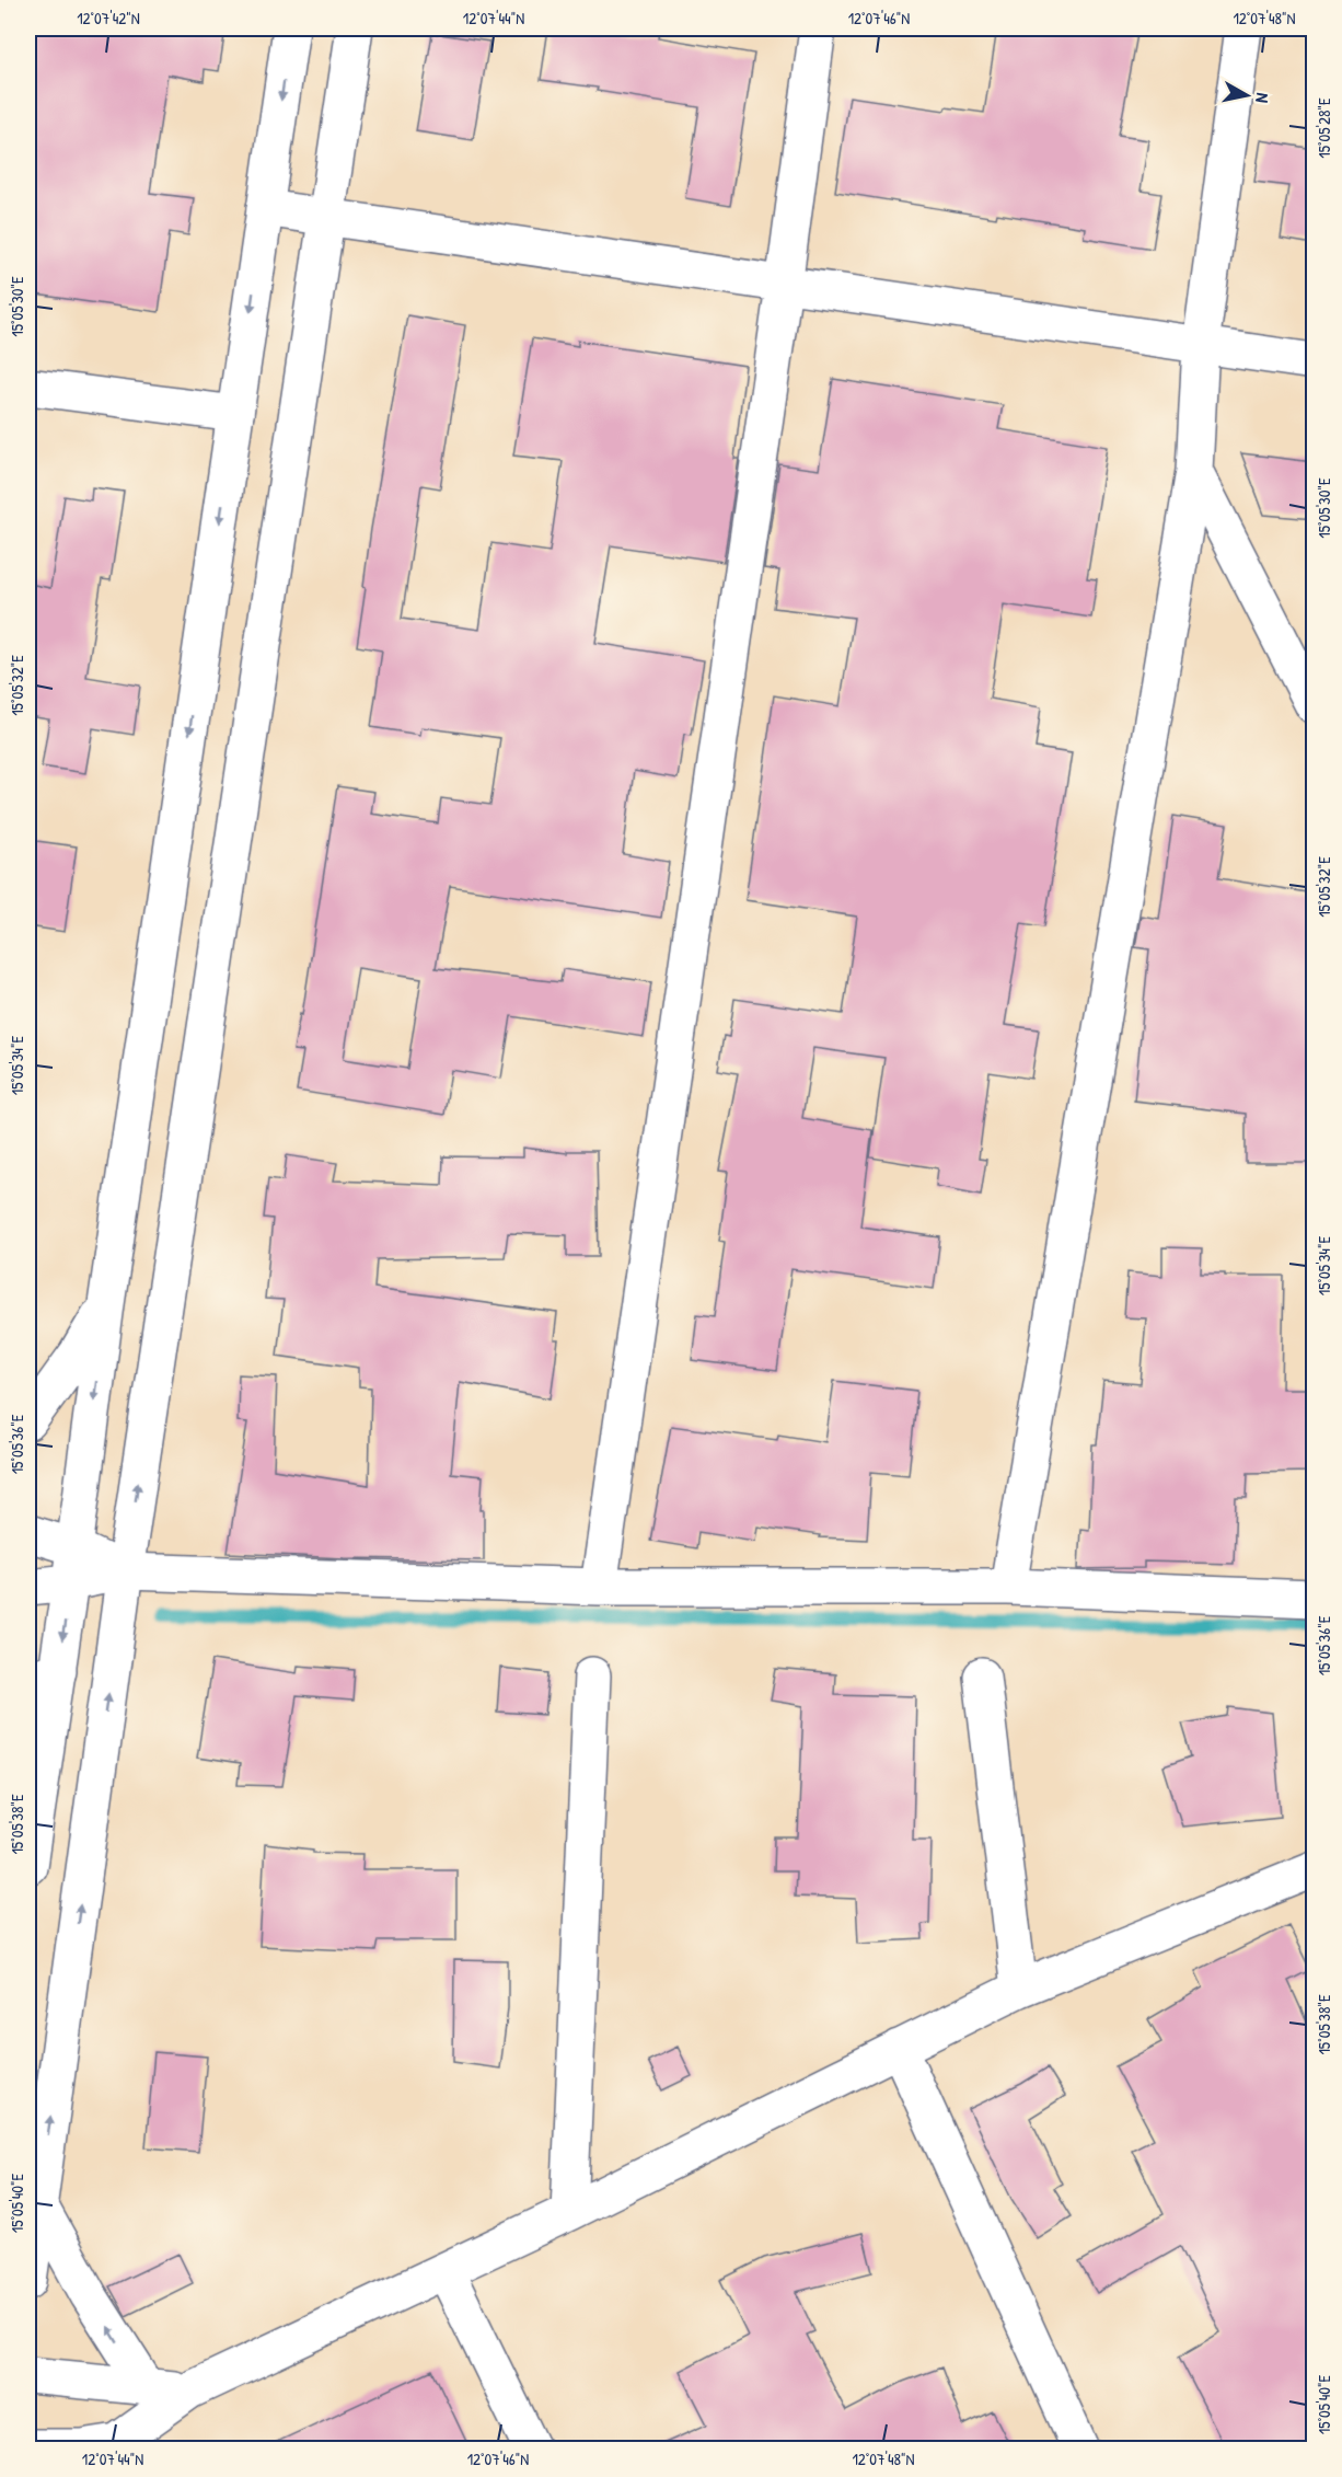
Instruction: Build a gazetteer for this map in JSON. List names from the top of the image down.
{
  "north": "right",
  "coordinates": [
    "12°07'42\"N",
    "12°07'44\"N",
    "12°07'46\"N",
    "12°07'48\"N",
    "15°05'28\"E",
    "15°05'30\"E",
    "15°05'32\"E",
    "15°05'34\"E",
    "15°05'36\"E",
    "15°05'38\"E",
    "15°05'40\"E"
  ]
}
